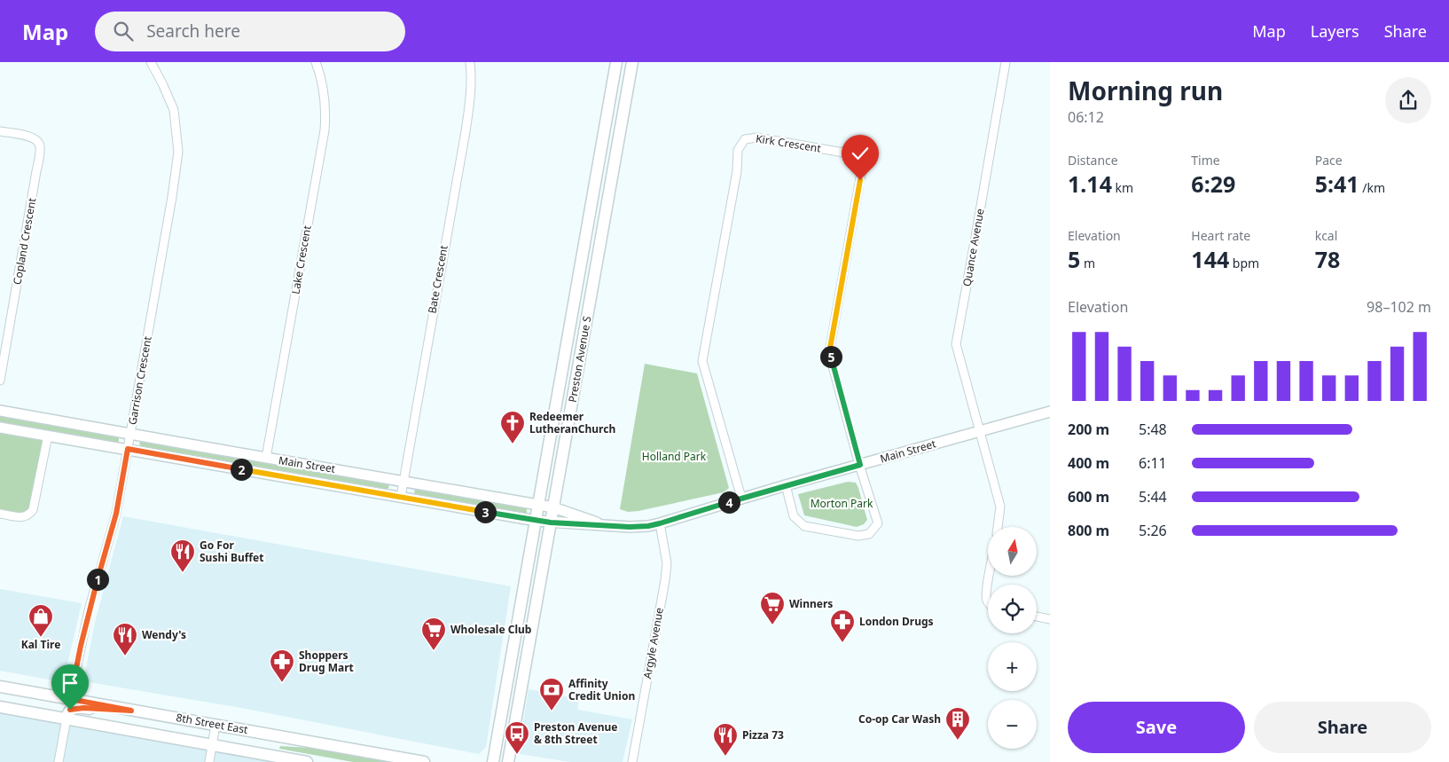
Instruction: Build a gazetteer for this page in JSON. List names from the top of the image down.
{
  "streets": {
    "main road": ["Preston Avenue S", "8th Street East"],
    "street": [
      "Kirk Crescent",
      "Copland Crescent",
      "Quance Avenue",
      "Lake Crescent",
      "Bate Crescent",
      "Garrison Crescent",
      "Main Street",
      "Argyle Avenue"
    ]
  },
  "crossings": [
    ["Kirk Crescent", "Main Street"],
    ["Quance Avenue", "Main Street"],
    ["Lake Crescent", "Main Street"],
    ["Bate Crescent", "Main Street"],
    ["Preston Avenue S", "Main Street"],
    ["Garrison Crescent", "Main Street"],
    ["Garrison Crescent", "8th Street East"],
    ["Main Street", "Argyle Avenue"]
  ],
  "parks": ["Holland Park", "Morton Park"],
  "places": {
    "church": ["Redeemer LutheranChurch"],
    "restaurant": ["Go For Sushi Buffet", "Wendy's", "Pizza 73"],
    "supermarket": ["Winners", "Wholesale Club"],
    "shop": ["Kal Tire"],
    "pharmacy": ["London Drugs", "Shoppers Drug Mart"],
    "bank": ["Affinity Credit Union"],
    "building": ["Co-op Car Wash"],
    "bus stop": ["Preston Avenue & 8th Street"]
  },
  "north": "top",
  "page": {
    "header": "Map",
    "search": "Search here",
    "nav": ["Map", "Layers", "Share"],
    "heading": ["Morning run", "06:12"],
    "stats": [
      ["Distance", "1.14 km"],
      ["Time", "6:29"],
      ["Pace", "5:41 /km"],
      ["Elevation", "5 m"],
      ["Heart rate", "144 bpm"],
      ["kcal", "78"]
    ],
    "chart": ["Elevation", "98–102 m"],
    "pins": [
      "5",
      "2",
      "4",
      "3",
      "1"
    ],
    "list": [
      {
        "name": "200 m",
        "note": "5:48"
      },
      {
        "name": "400 m",
        "note": "6:11"
      },
      {
        "name": "600 m",
        "note": "5:44"
      },
      {
        "name": "800 m",
        "note": "5:26"
      }
    ],
    "map_buttons": ["+", "−"],
    "buttons": ["Save", "Share"]
  }
}
